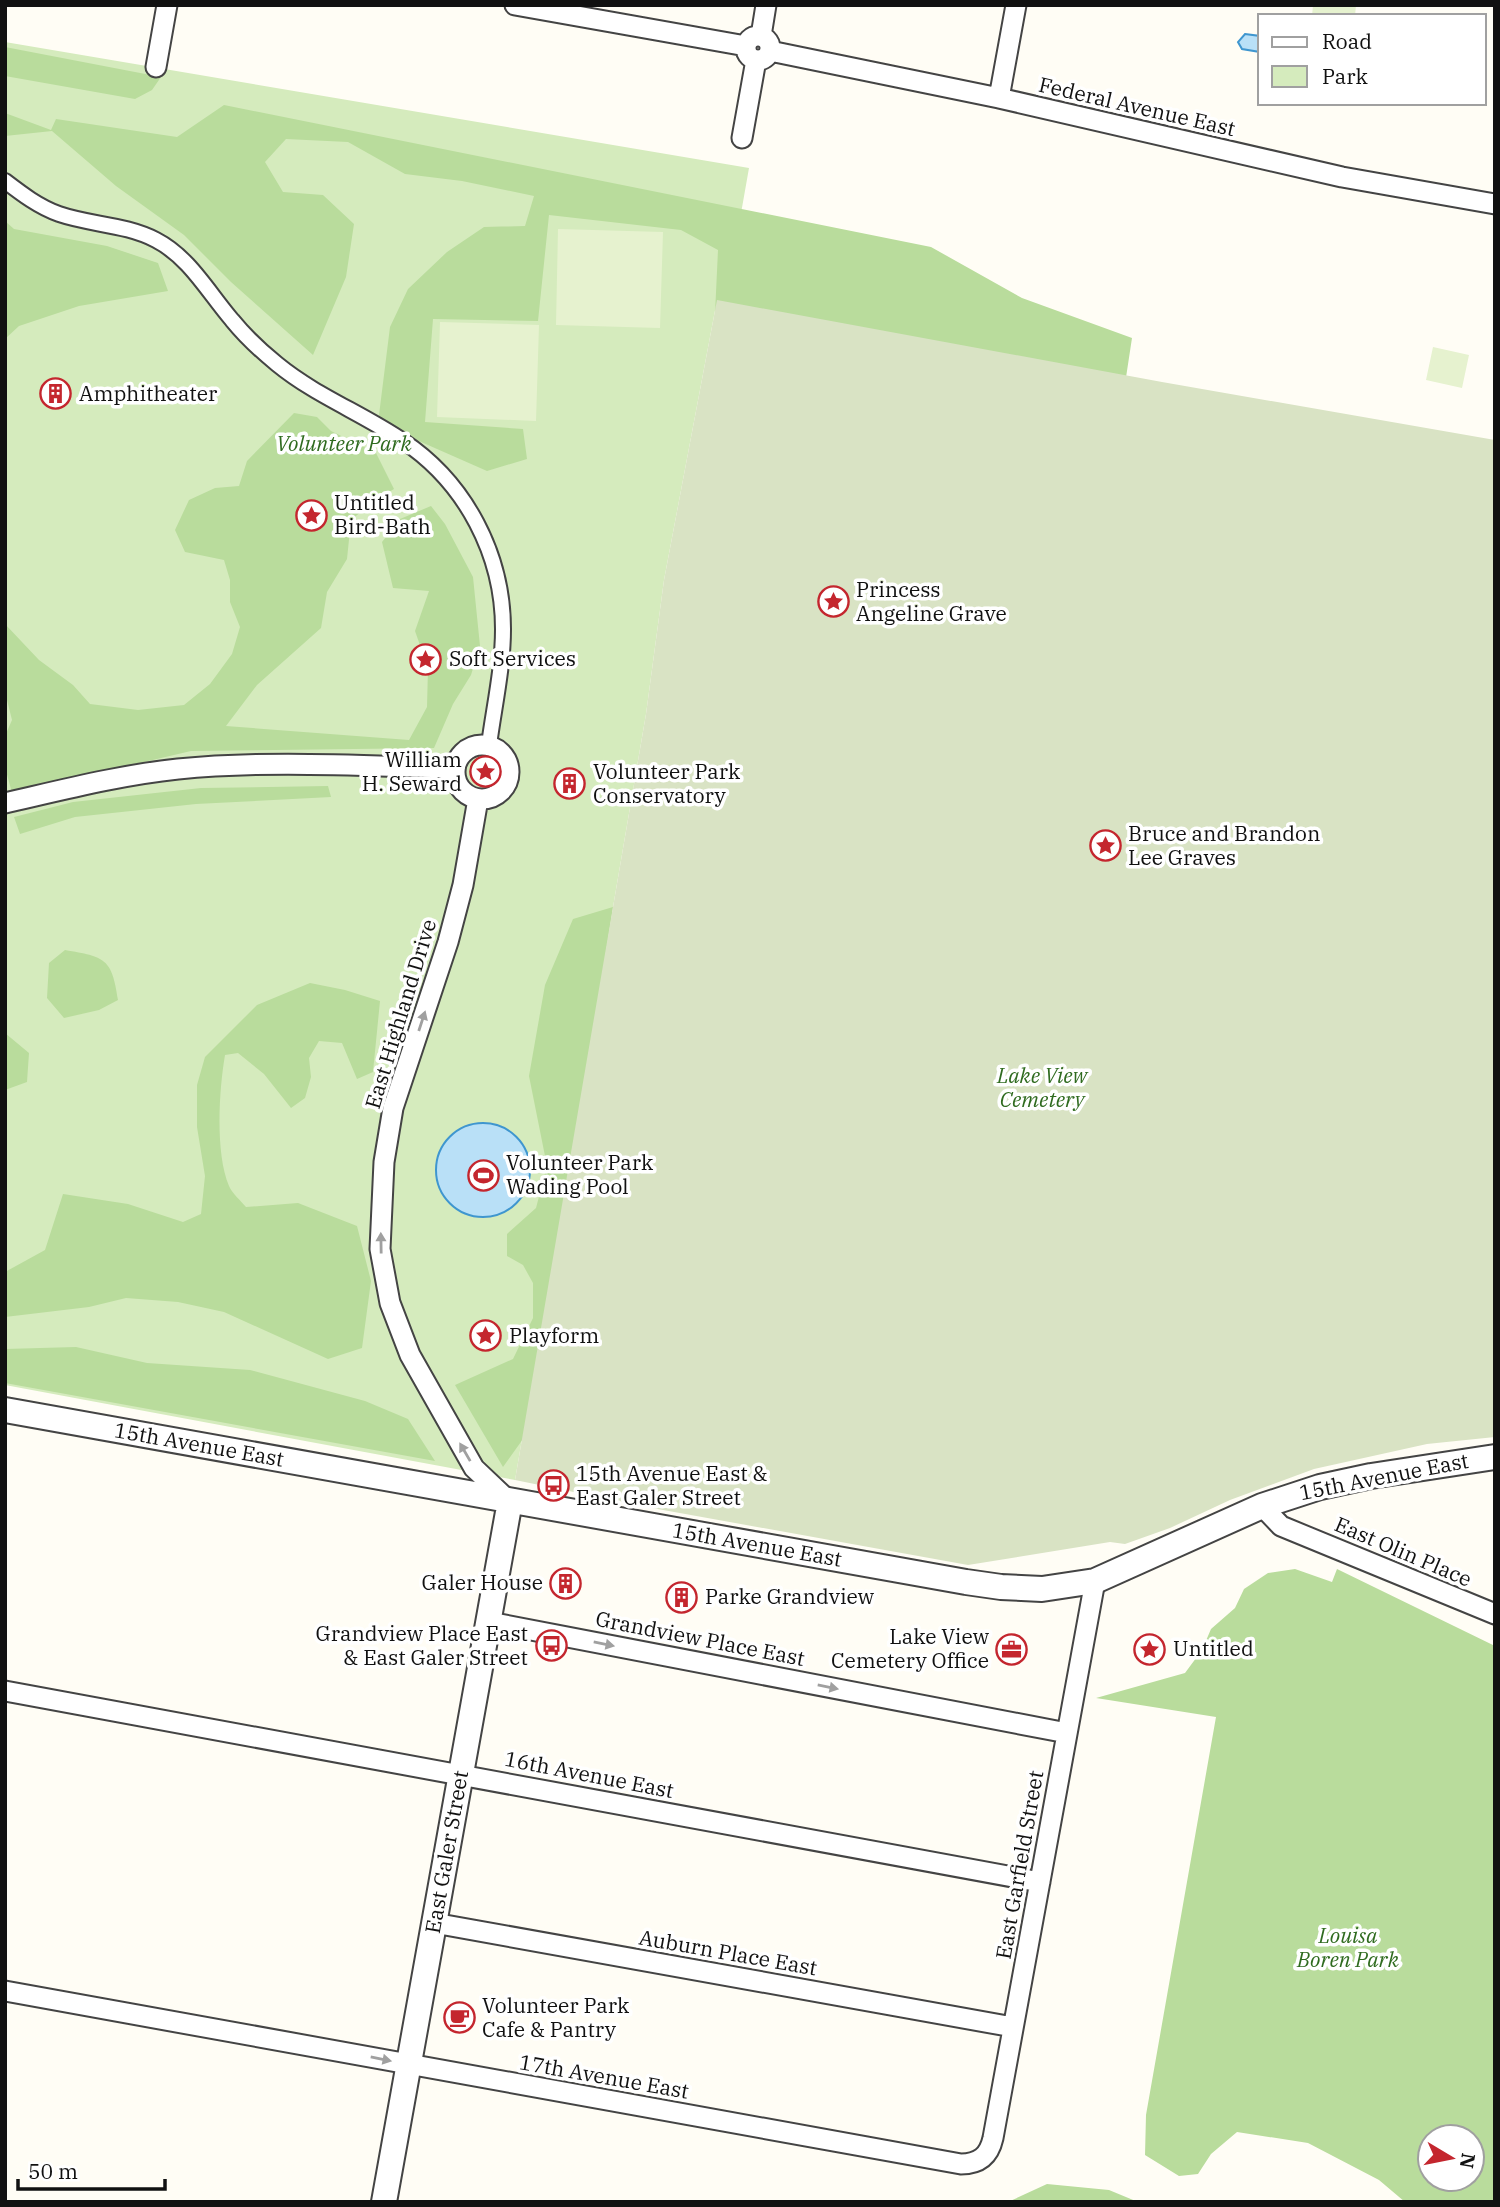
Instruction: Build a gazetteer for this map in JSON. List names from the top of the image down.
{
  "streets": {
    "street": [
      "Federal Avenue East",
      "East Highland Drive",
      "15th Avenue East",
      "East Olin Place",
      "Grandview Place East",
      "16th Avenue East",
      "East Galer Street",
      "East Garfield Street",
      "Auburn Place East",
      "17th Avenue East"
    ]
  },
  "crossings": [
    ["East Highland Drive", "15th Avenue East"],
    ["East Highland Drive", "East Galer Street"],
    ["15th Avenue East", "East Olin Place"],
    ["15th Avenue East", "East Galer Street"],
    ["15th Avenue East", "East Garfield Street"],
    ["Grandview Place East", "East Galer Street"],
    ["Grandview Place East", "East Garfield Street"],
    ["16th Avenue East", "East Galer Street"],
    ["16th Avenue East", "East Garfield Street"],
    ["East Galer Street", "Auburn Place East"],
    ["East Galer Street", "17th Avenue East"],
    ["East Garfield Street", "Auburn Place East"],
    ["East Garfield Street", "17th Avenue East"]
  ],
  "one_way": ["East Highland Drive", "Grandview Place East", "17th Avenue East"],
  "parks": ["Volunteer Park", "Lake View Cemetery", "Louisa Boren Park"],
  "places": {
    "building": [
      "Amphitheater",
      "Volunteer Park Conservatory",
      "Galer House",
      "Parke Grandview"
    ],
    "place": [
      "Untitled Bird-Bath",
      "Princess Angeline Grave",
      "Soft Services",
      "William H. Seward",
      "Bruce and Brandon Lee Graves",
      "Playform",
      "Untitled"
    ],
    "sports": ["Volunteer Park Wading Pool"],
    "bus stop": ["15th Avenue East & East Galer Street", "Grandview Place East & East Galer Street"],
    "office": ["Lake View Cemetery Office"],
    "cafe": ["Volunteer Park Cafe & Pantry"]
  },
  "legend": ["Road", "Park"],
  "scale_bar": "50 m",
  "north": "right"
}
